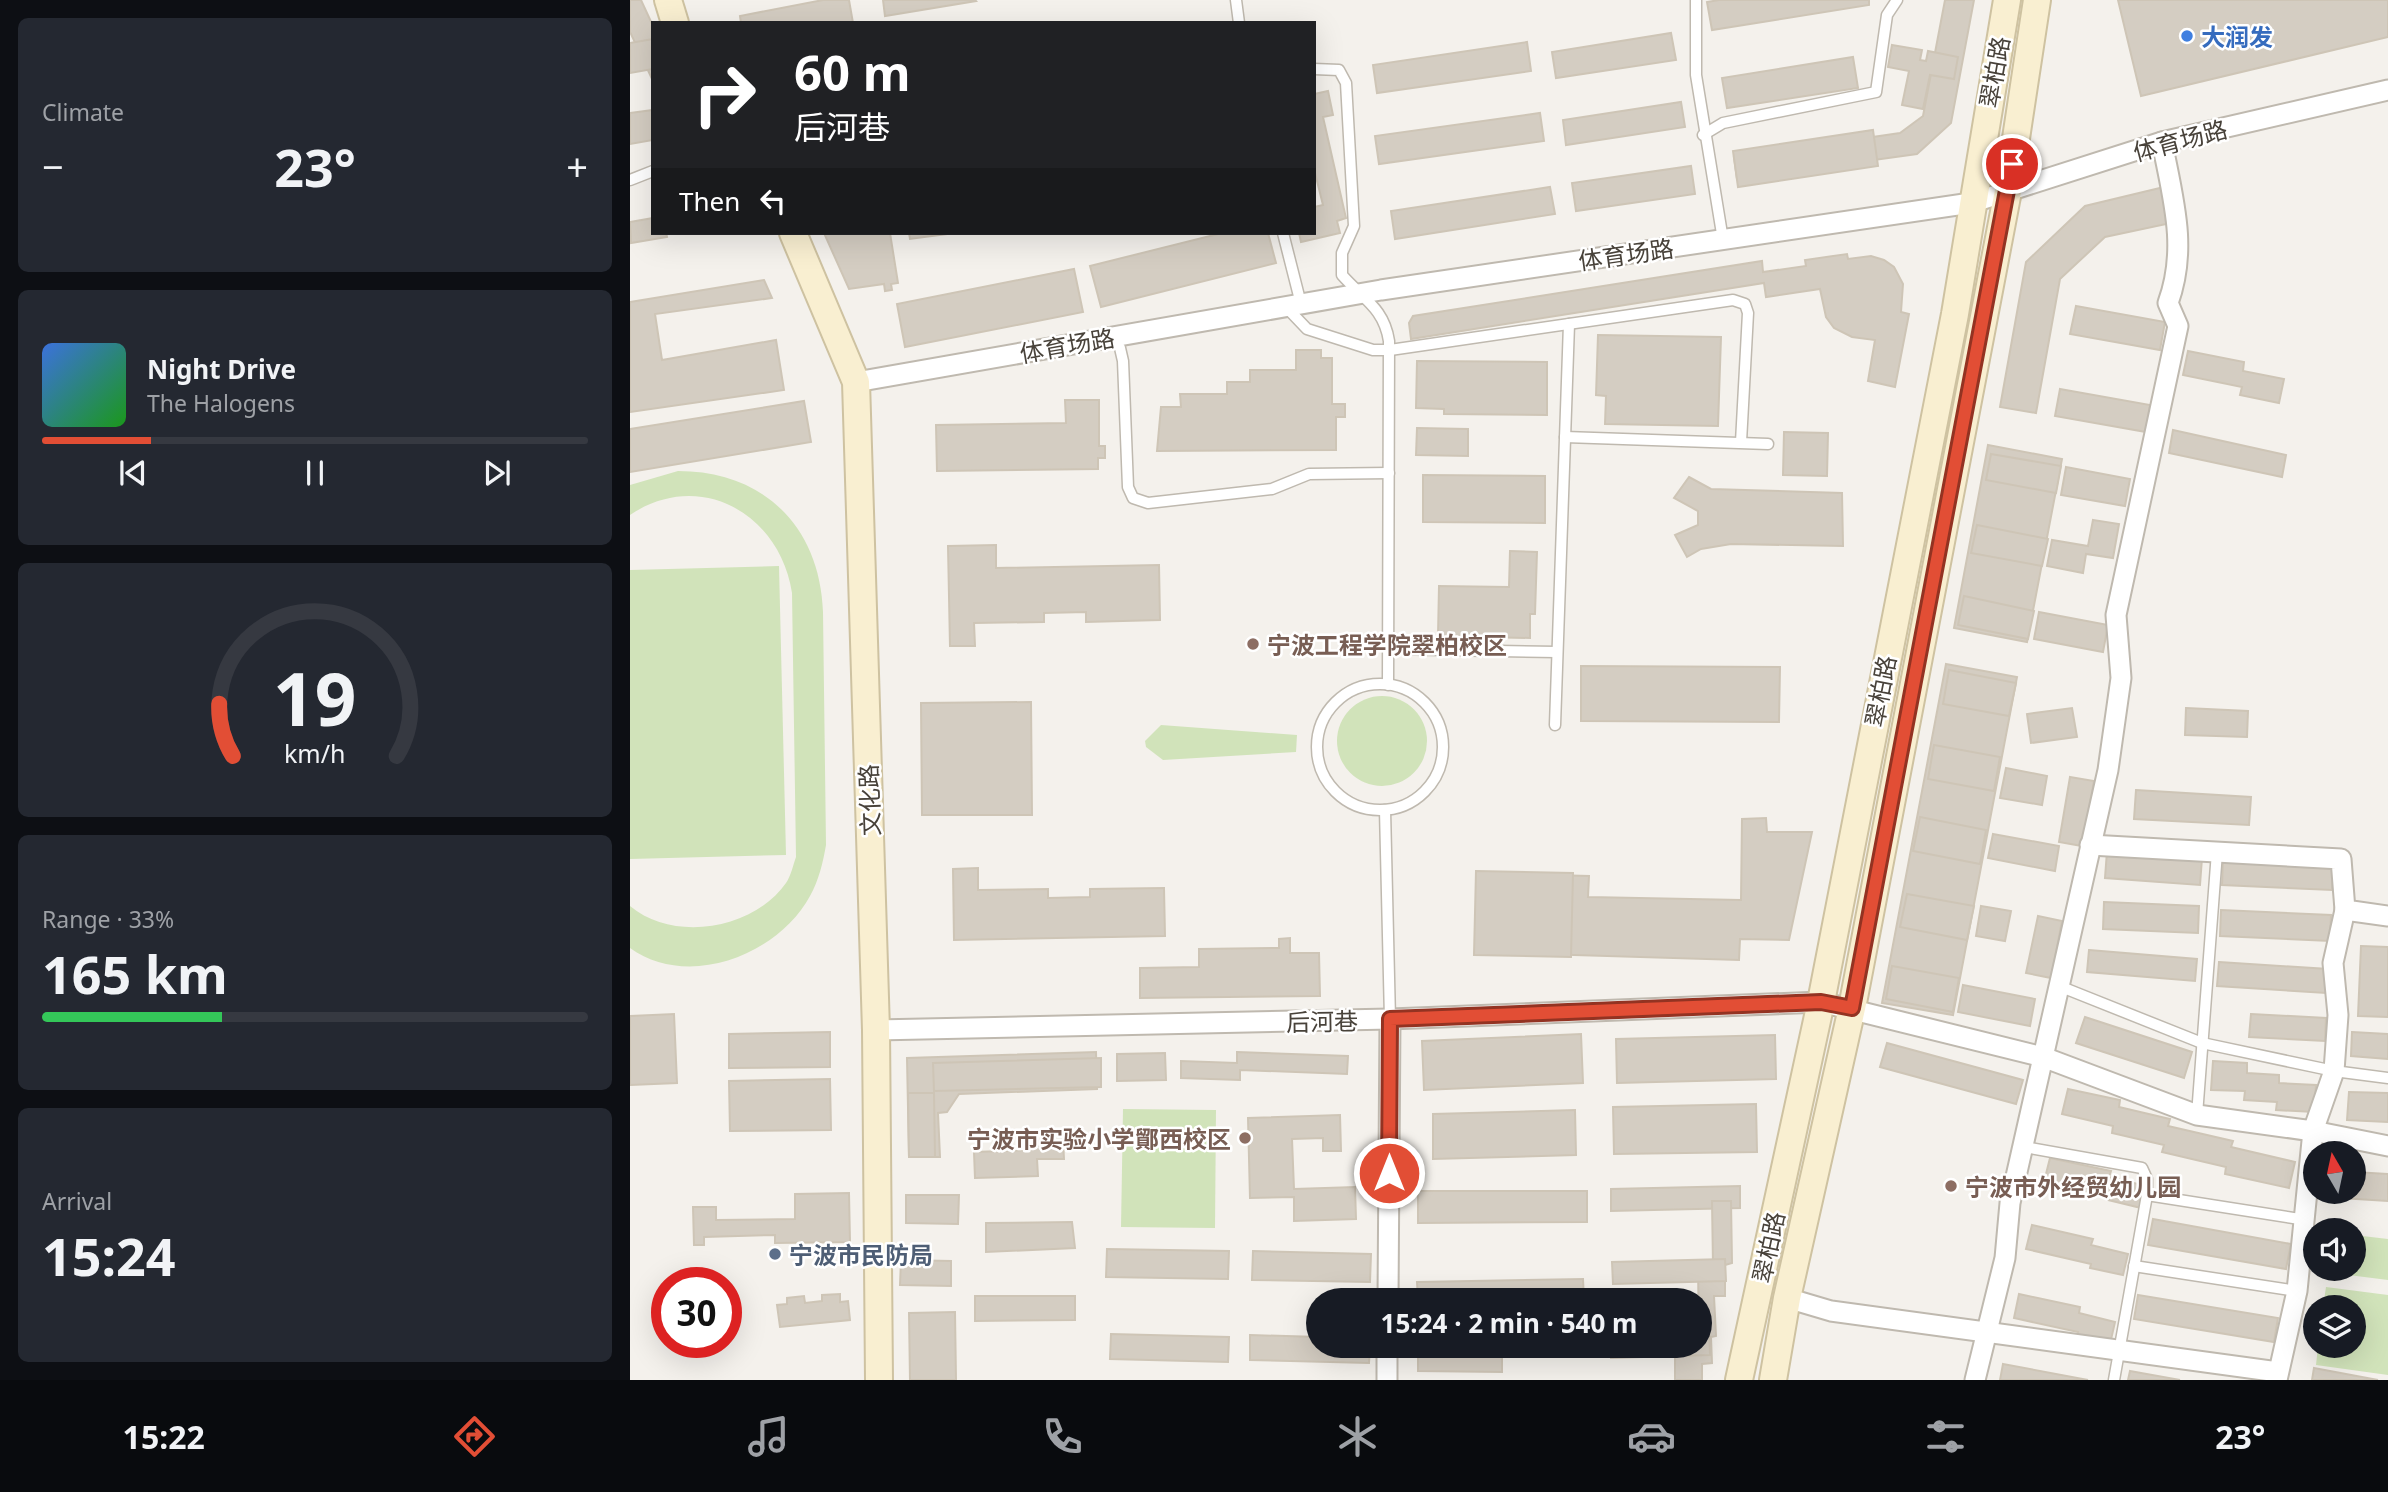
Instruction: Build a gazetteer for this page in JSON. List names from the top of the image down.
{
  "streets": {
    "main road": ["翠柏路", "文化路"],
    "street": ["体育场路", "后河巷"]
  },
  "crossings": [
    ["翠柏路", "体育场路"],
    ["翠柏路", "后河巷"],
    ["体育场路", "文化路"],
    ["文化路", "后河巷"]
  ],
  "places": [
    "大润发",
    "宁波工程学院翠柏校区",
    "宁波市实验小学鄮西校区",
    "宁波市外经贸幼儿园",
    "宁波市民防局"
  ],
  "north": "top",
  "page": {
    "tile": [
      "Climate",
      ["Range · 33%", "165 km"],
      ["Arrival", "15:24"]
    ],
    "turn": ["60 m", "后河巷"],
    "heat": ["−", "23°", "+"],
    "then": "Then",
    "song": ["Night Drive", "The Halogens"],
    "limit": "30",
    "trip": "15:24 · 2 min · 540 m",
    "tabs": ["15:22", "23°"],
    "gauge": ["19", "km/h"]
  }
}
